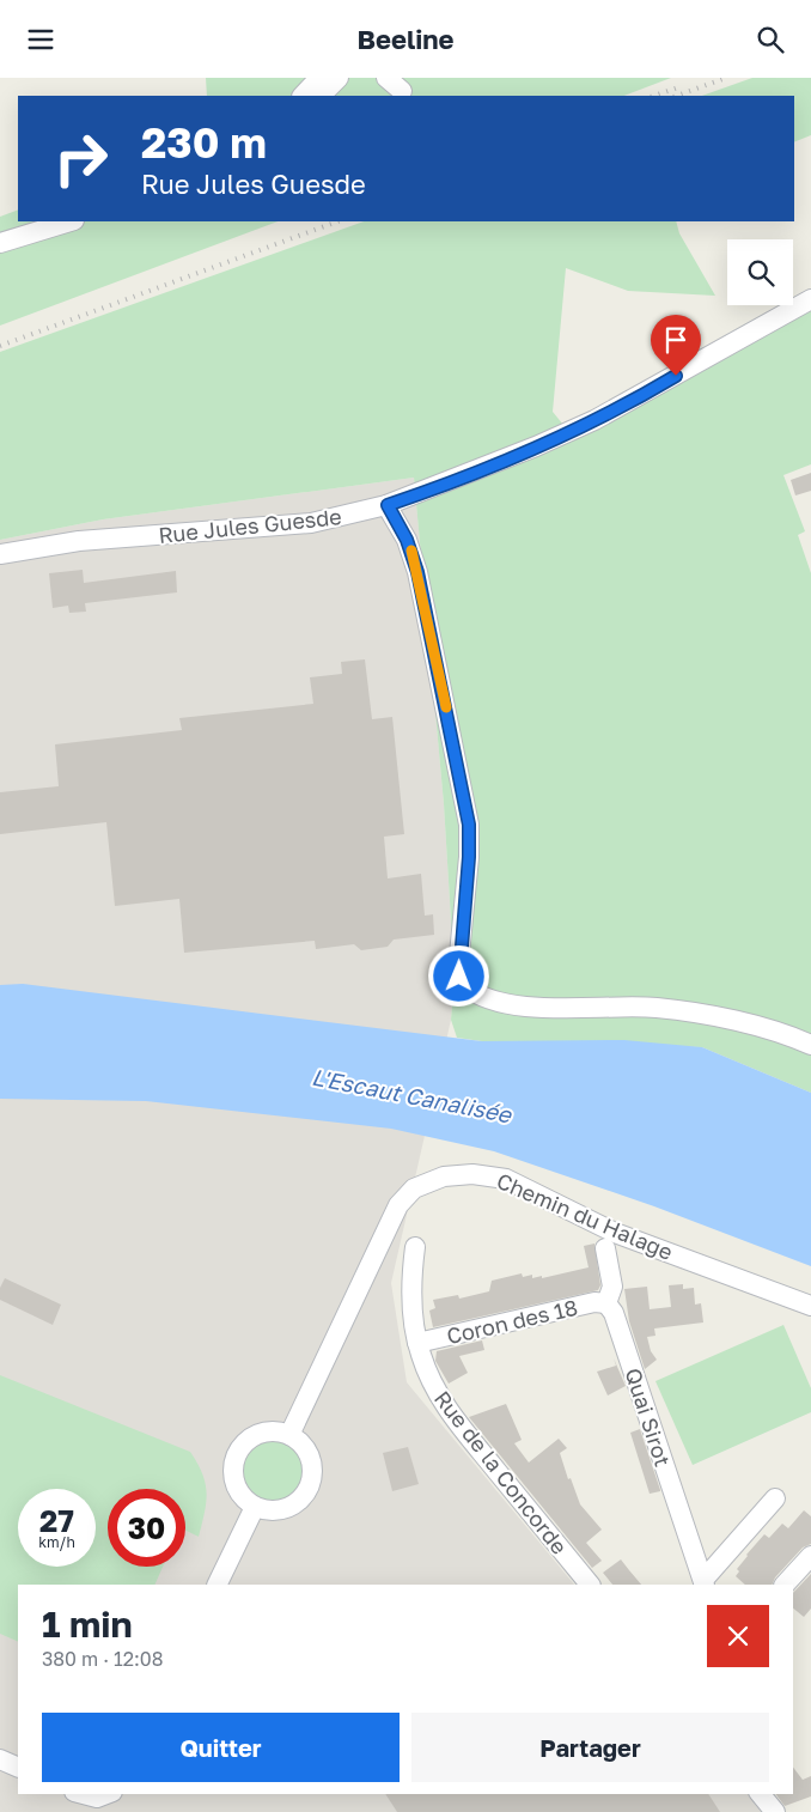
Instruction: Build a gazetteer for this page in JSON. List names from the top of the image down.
{
  "streets": {
    "street": [
      "Rue Jules Guesde",
      "Chemin du Halage",
      "Coron des 18",
      "Quai Sirot",
      "Rue de la Concorde"
    ]
  },
  "crossings": [
    ["Coron des 18", "Quai Sirot"],
    ["Coron des 18", "Rue de la Concorde"]
  ],
  "water": ["L'Escaut Canalisée"],
  "page": {
    "header": "Beeline",
    "turn": ["230 m", "Rue Jules Guesde"],
    "speed": "27 km/h",
    "limit": "30",
    "heading": ["1 min", "380 m · 12:08"],
    "buttons": ["Quitter", "Partager"]
  }
}
